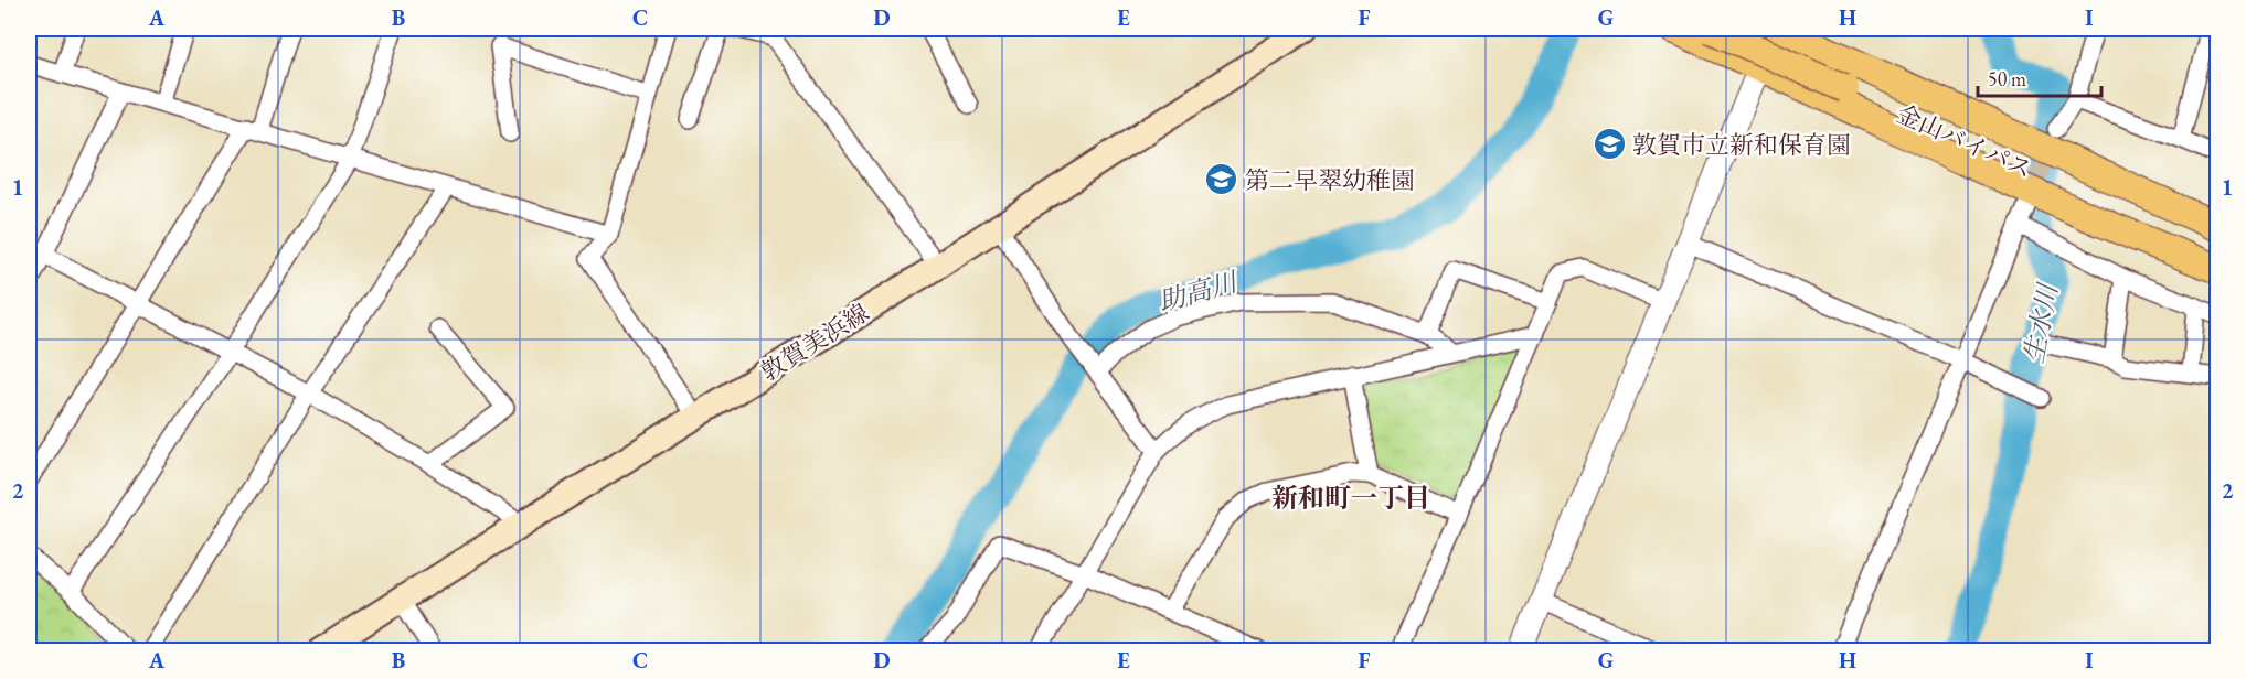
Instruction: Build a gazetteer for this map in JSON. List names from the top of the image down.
{
  "streets": {
    "highway": ["金山バイパス"],
    "main road": ["敦賀美浜線"]
  },
  "districts": ["新和町一丁目"],
  "water": ["助高川", "生水川"],
  "places": {
    "school or university": ["敦賀市立新和保育園", "第二早翠幼稚園"]
  },
  "scale_bar": "50 m",
  "grid": {
    "columns": [
      "A",
      "B",
      "C",
      "D",
      "E",
      "F",
      "G",
      "H",
      "I"
    ],
    "rows": ["1", "2"]
  }
}
